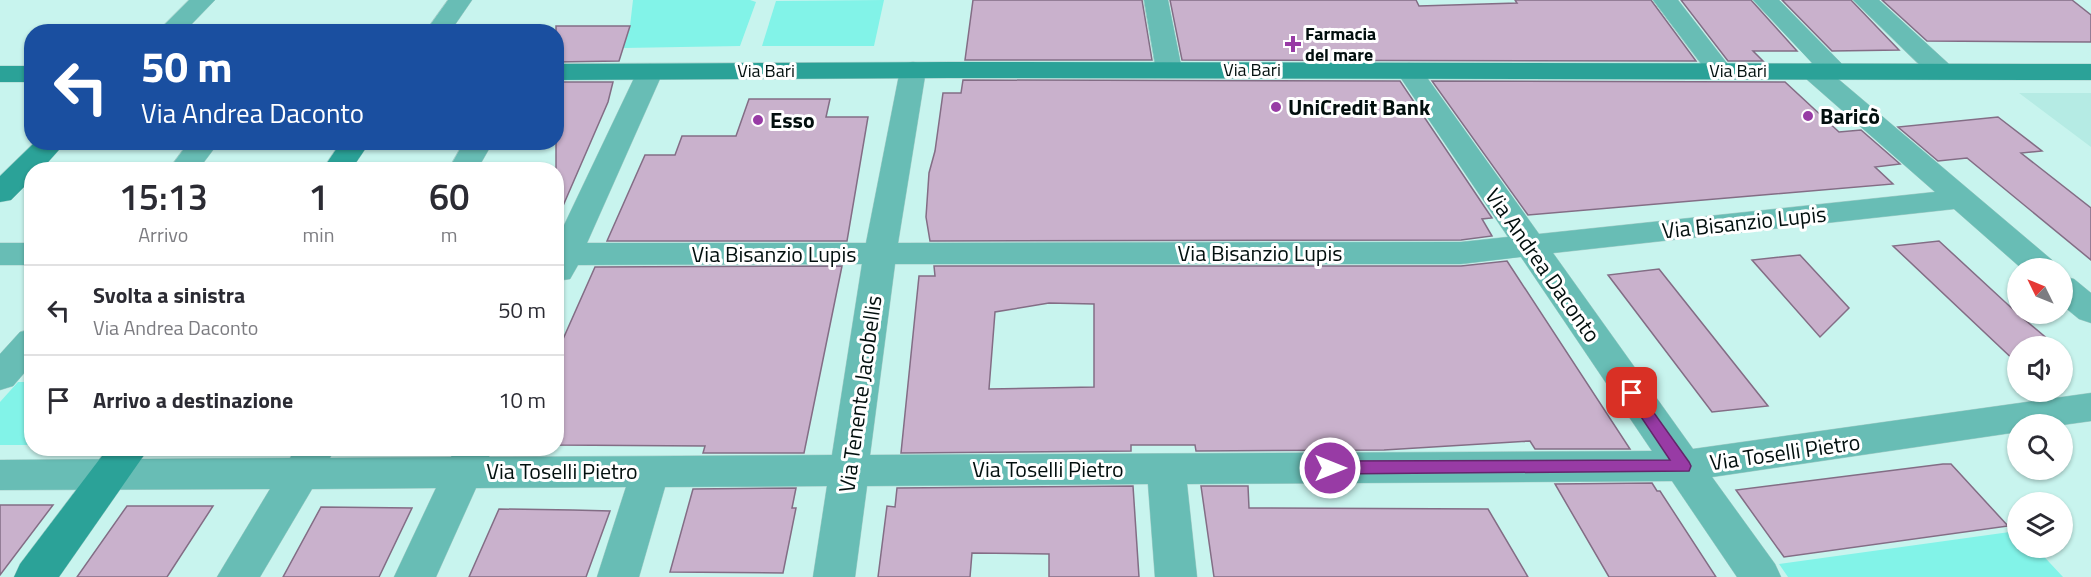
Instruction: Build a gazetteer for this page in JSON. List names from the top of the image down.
{
  "streets": {
    "main road": ["Via Bari"],
    "street": [
      "Via Bisanzio Lupis",
      "Via Andrea Daconto",
      "Via Tenente Jacobellis",
      "Via Toselli Pietro"
    ]
  },
  "crossings": [
    ["Via Bari", "Via Andrea Daconto"],
    ["Via Bari", "Via Tenente Jacobellis"],
    ["Via Bisanzio Lupis", "Via Andrea Daconto"],
    ["Via Bisanzio Lupis", "Via Tenente Jacobellis"],
    ["Via Andrea Daconto", "Via Toselli Pietro"],
    ["Via Tenente Jacobellis", "Via Toselli Pietro"]
  ],
  "places": {
    "health": ["Farmacia del mare"],
    "other": ["UniCredit Bank", "Baricò", "Esso"]
  },
  "north": "top left",
  "page": {
    "turn": ["50 m", "Via Andrea Daconto"],
    "eta": [
      "15:13",
      "Arrivo",
      "1",
      "min",
      "60",
      "m"
    ],
    "list": [
      {
        "name": "Svolta a sinistra",
        "note": "Via Andrea Daconto",
        "value": "50 m"
      },
      {
        "name": "Arrivo a destinazione",
        "value": "10 m"
      }
    ]
  }
}
